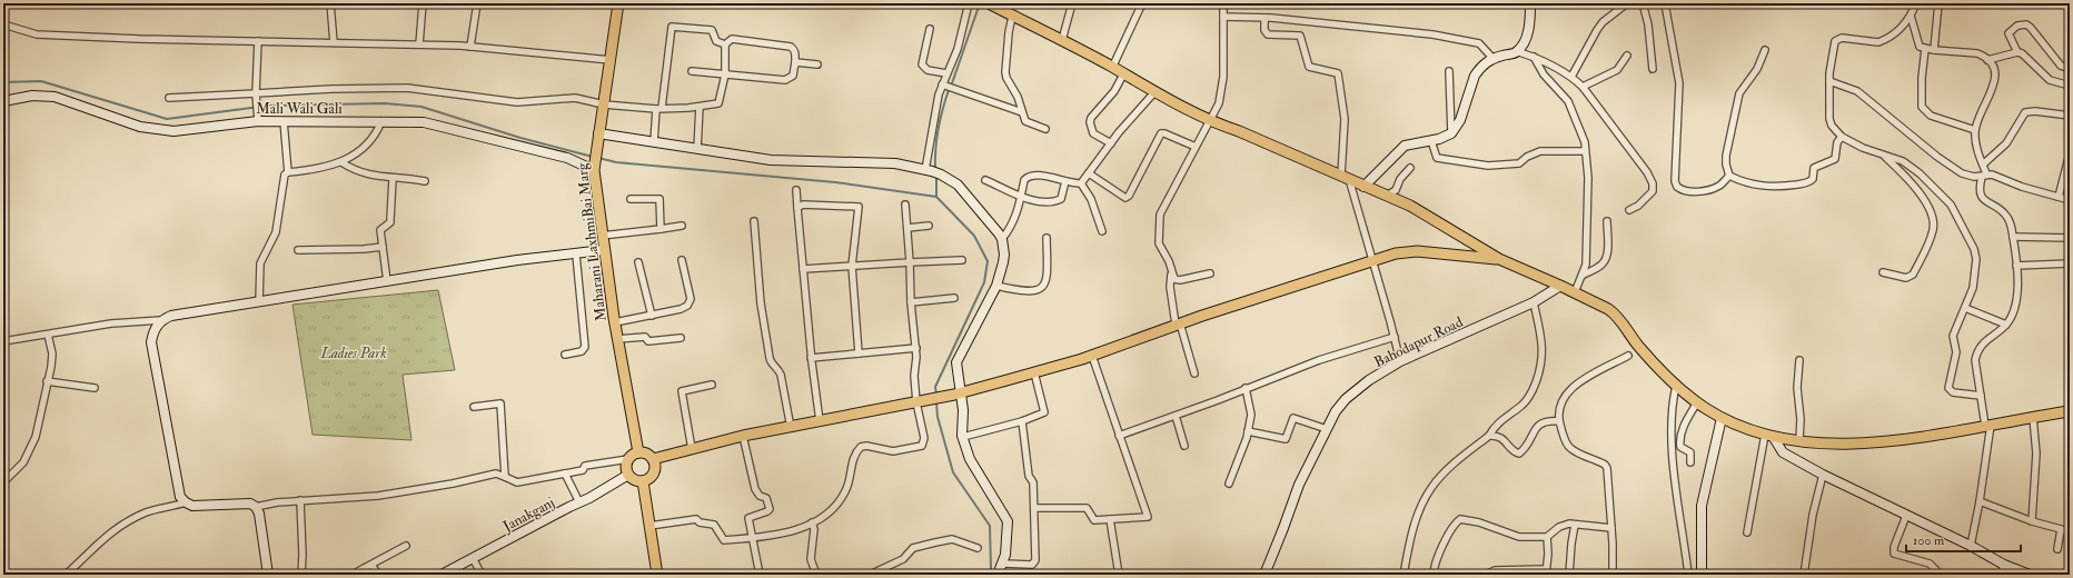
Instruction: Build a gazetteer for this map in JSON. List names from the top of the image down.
{
  "streets": {
    "main road": ["Maharani LaxhmiBai Marg"],
    "street": ["Mali Wali Gali", "Bahodapur Road", "Janakganj"]
  },
  "crossings": [
    ["Mali Wali Gali", "Maharani LaxhmiBai Marg"],
    ["Maharani LaxhmiBai Marg", "Janakganj"]
  ],
  "parks": ["Ladies Park"],
  "scale_bar": "100 m"
}
